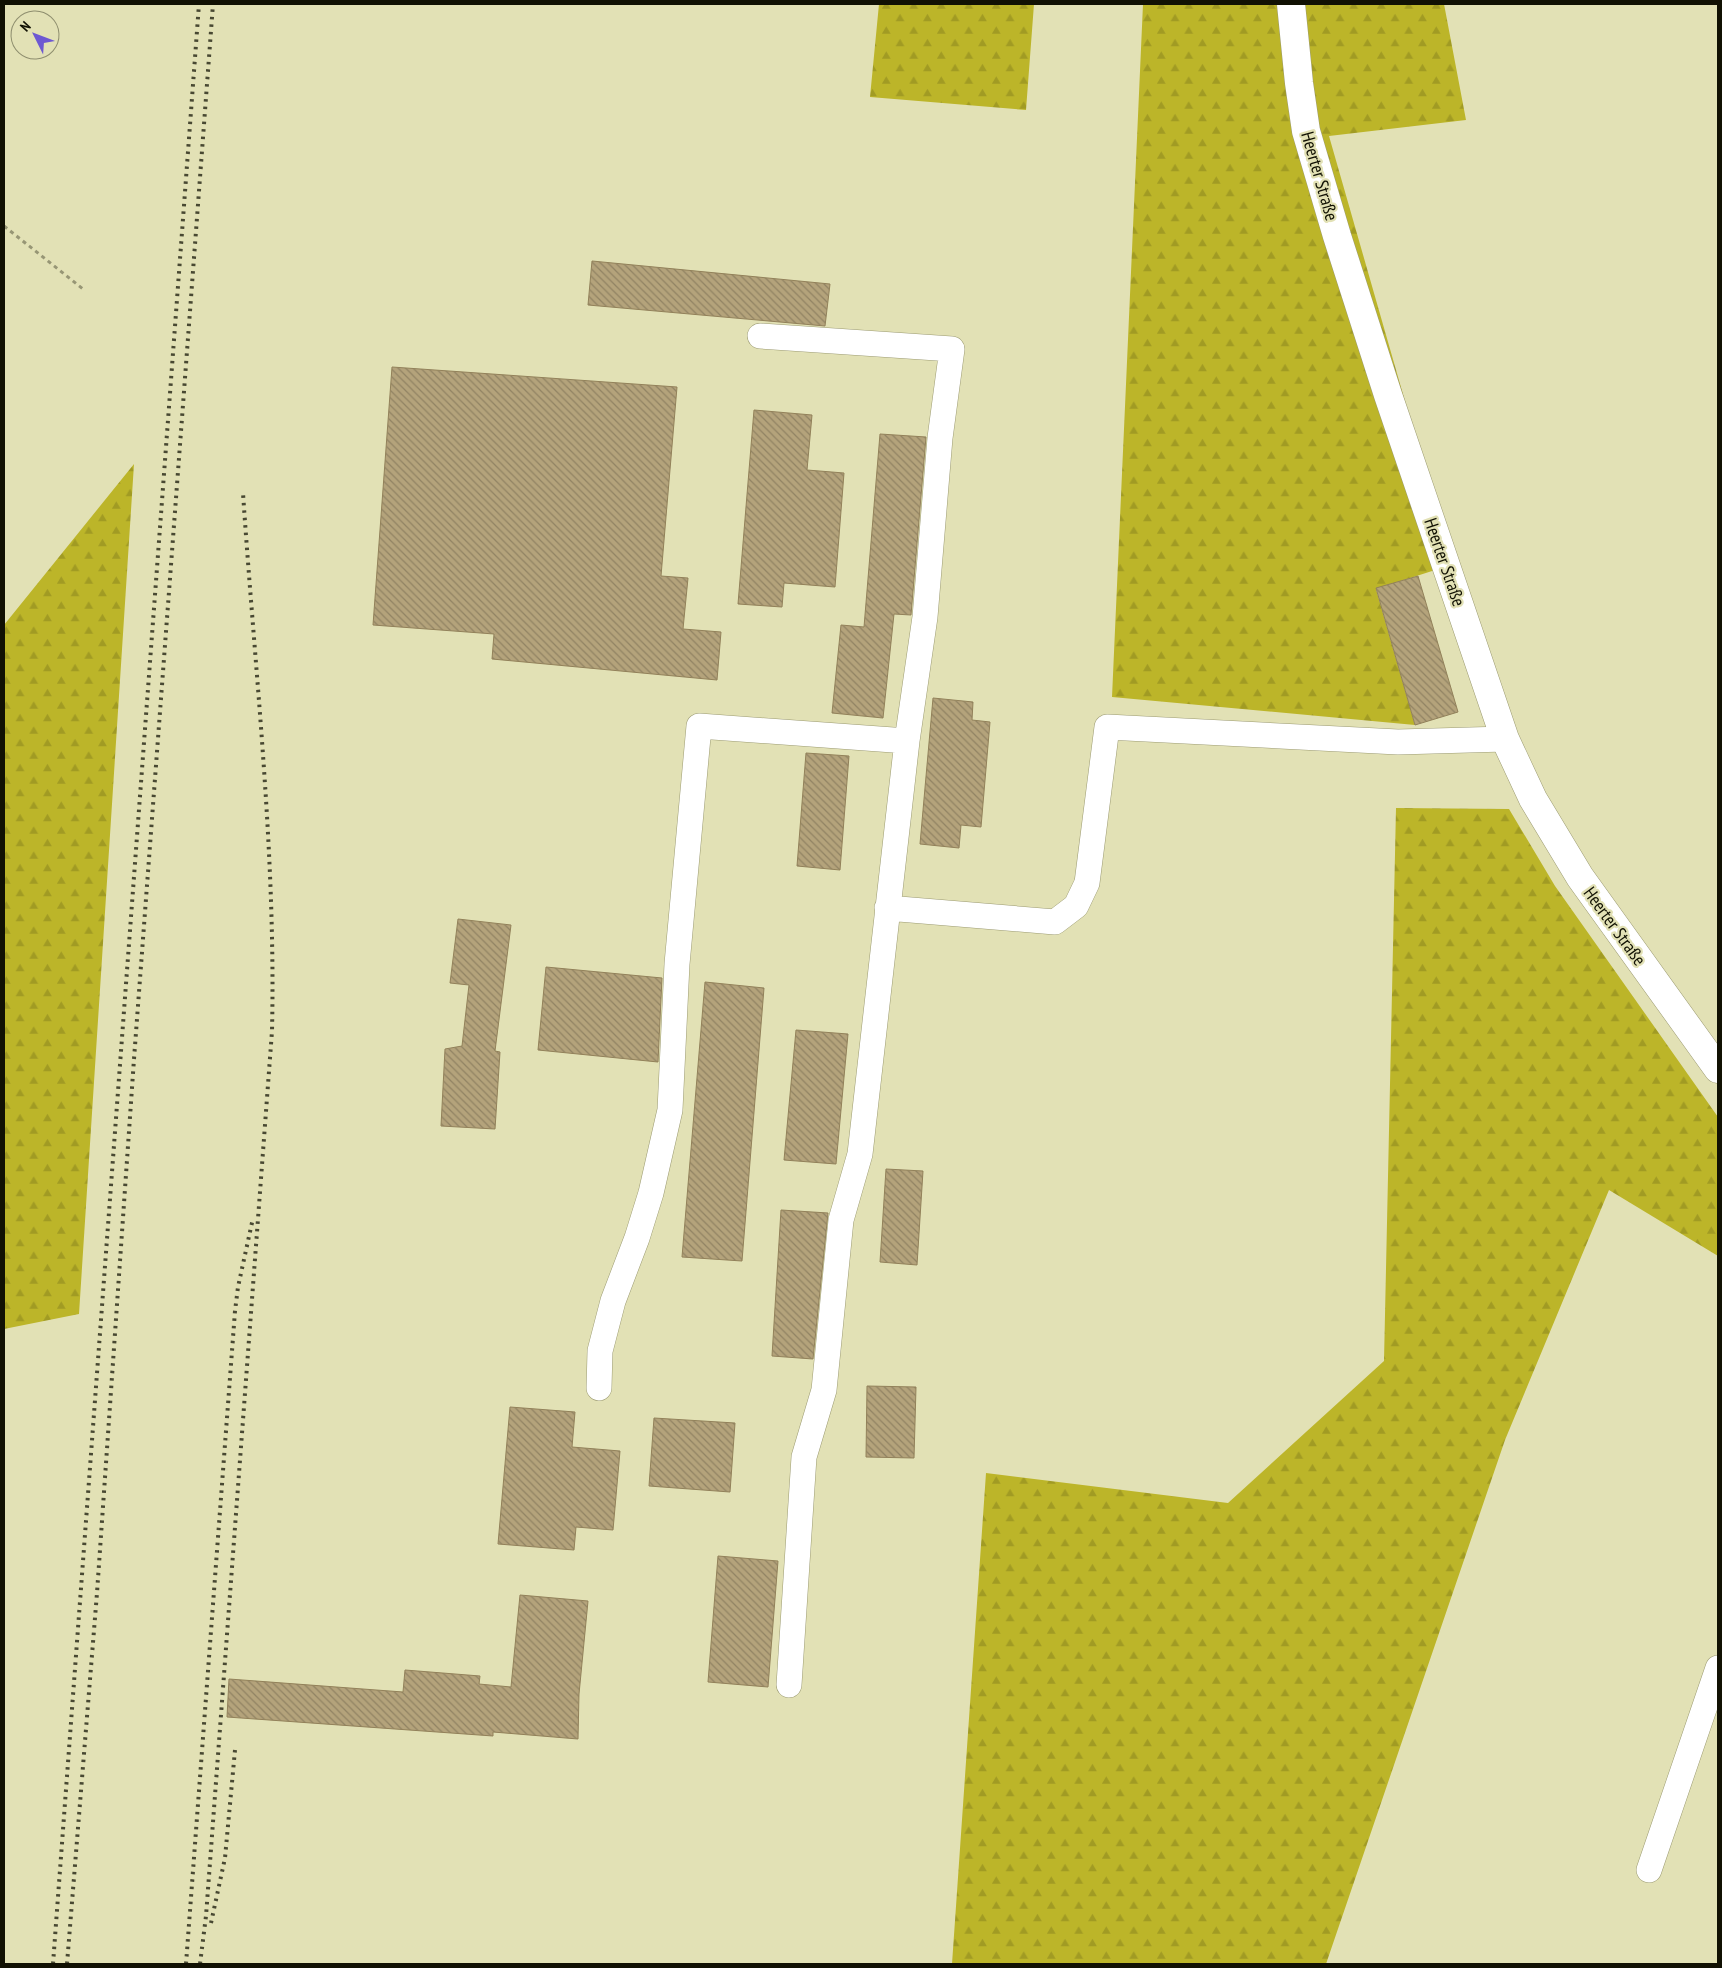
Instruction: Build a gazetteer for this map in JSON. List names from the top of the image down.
{
  "streets": {
    "main road": ["Heerter Straße"]
  },
  "north": "top left"
}
